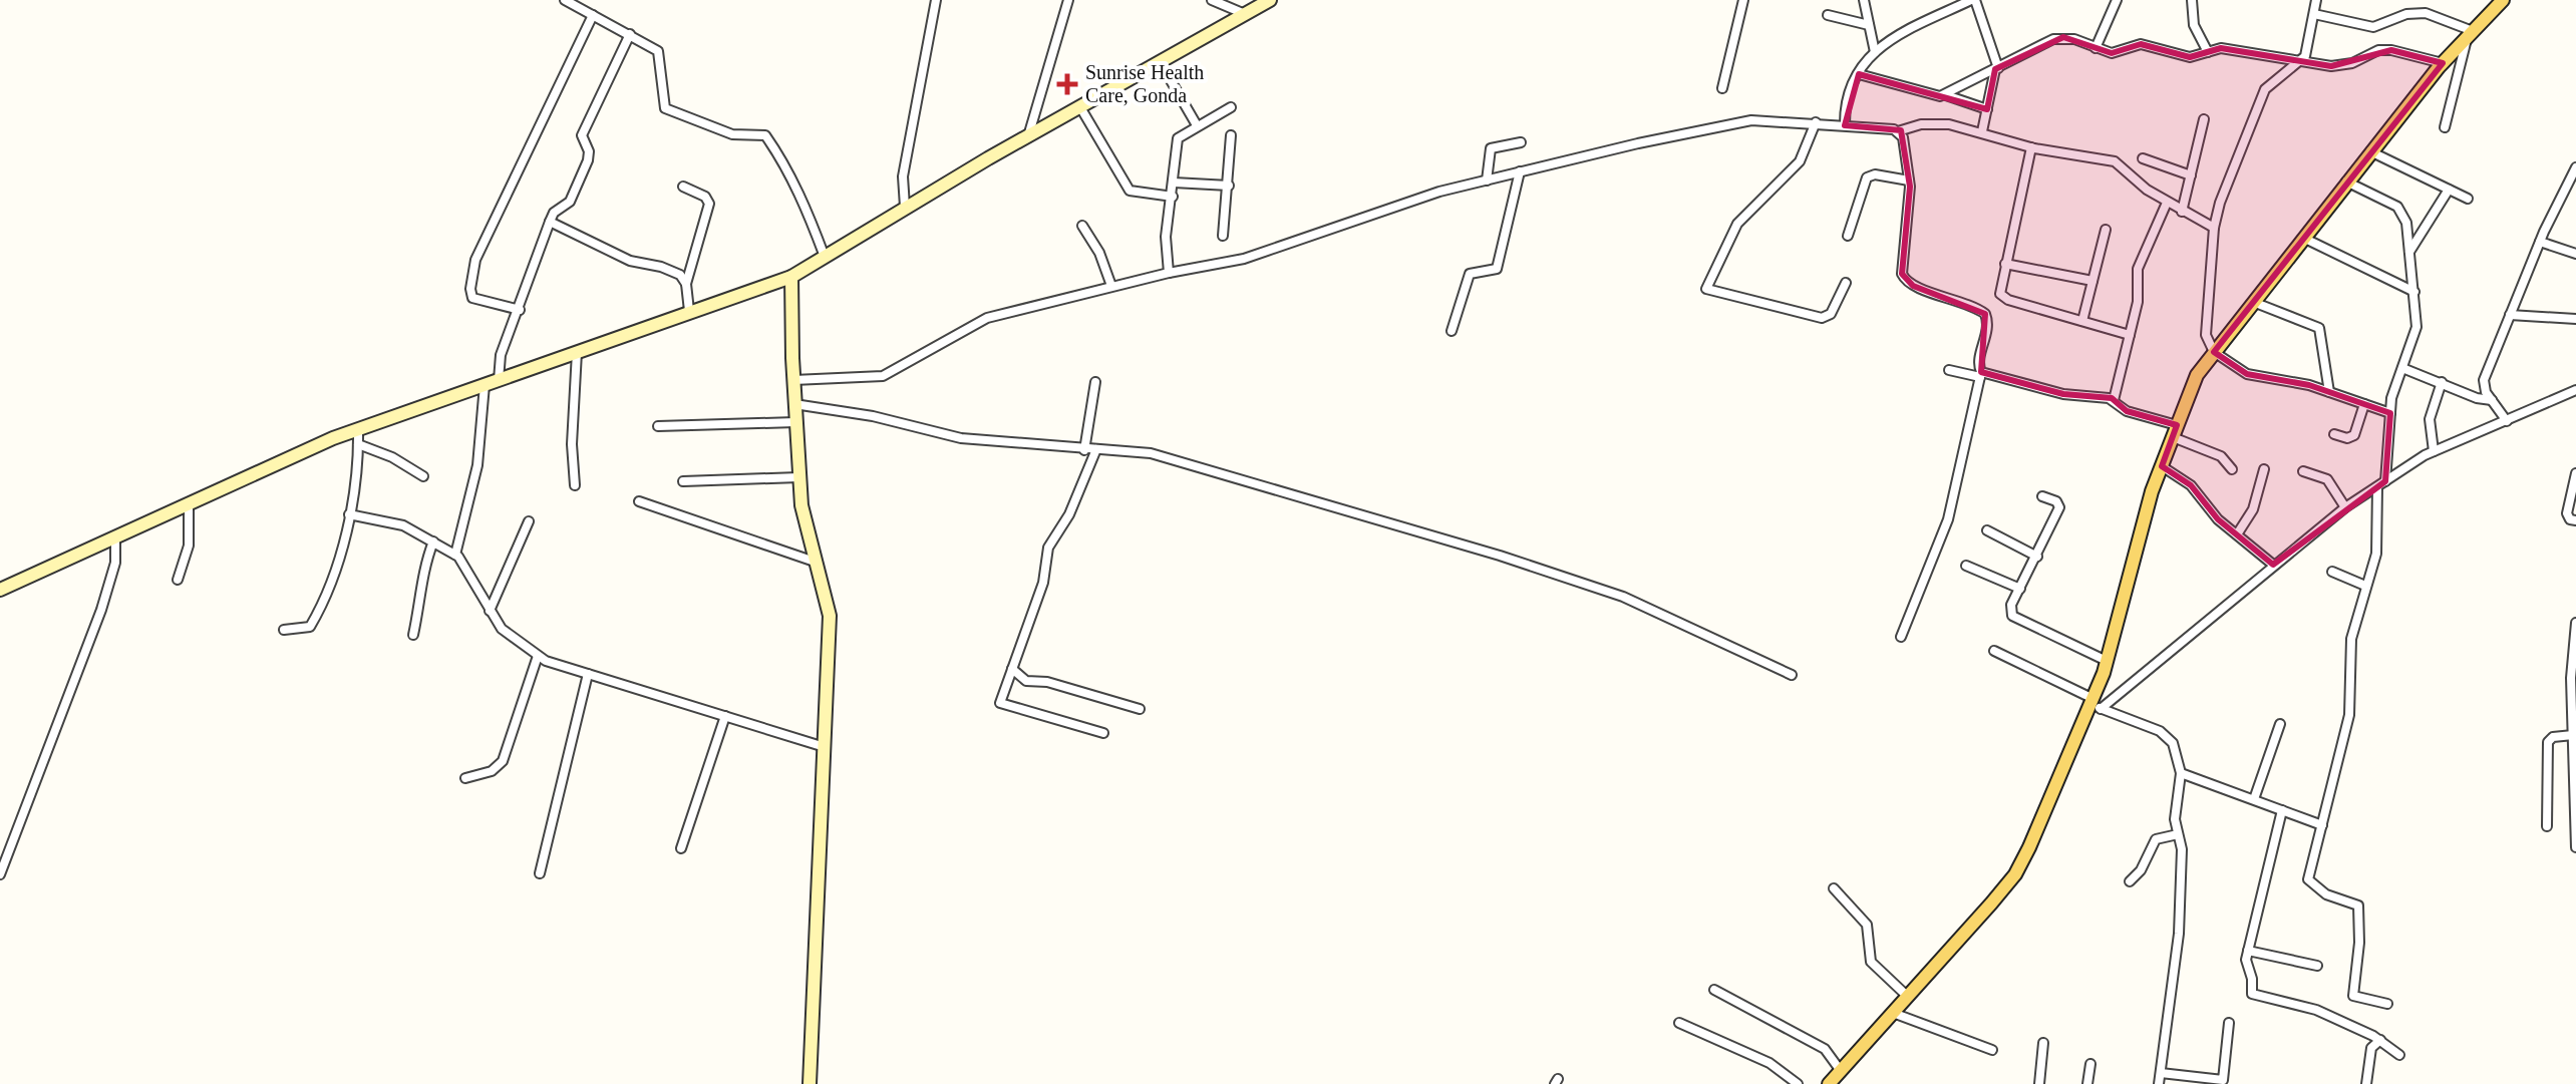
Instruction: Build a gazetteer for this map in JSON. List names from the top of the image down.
{
  "places": {
    "health": ["Sunrise Health Care, Gonda"]
  }
}
